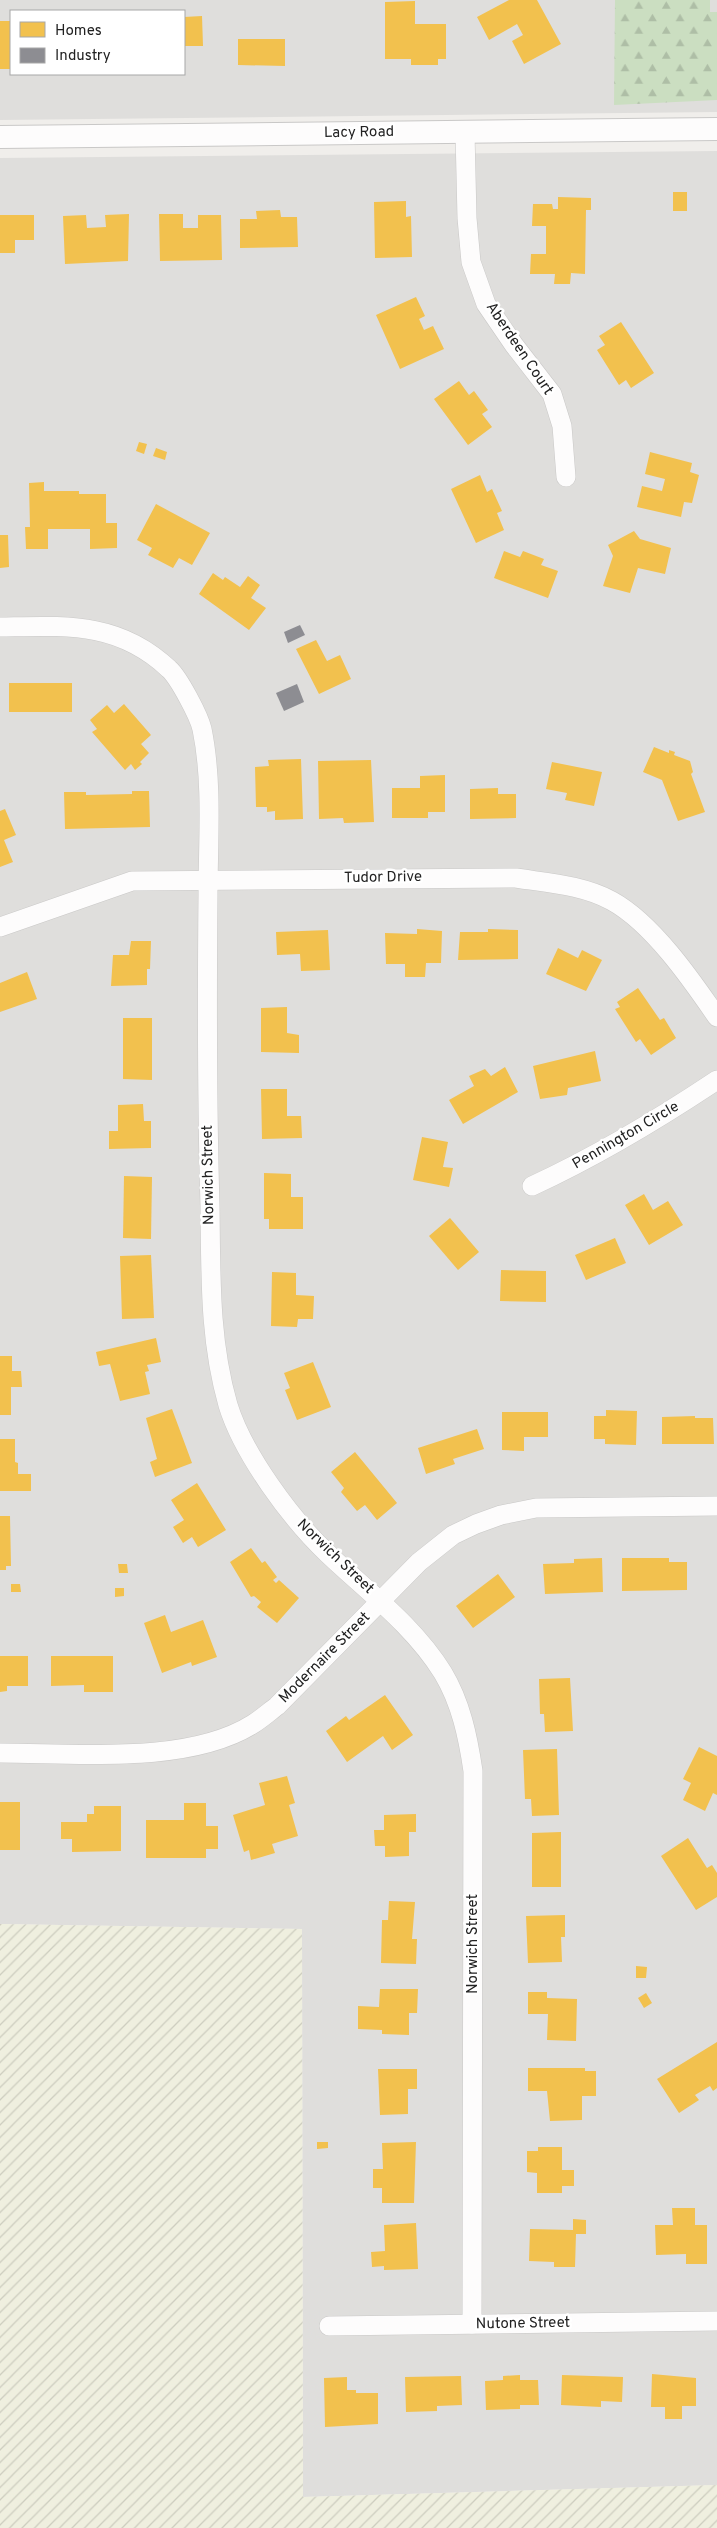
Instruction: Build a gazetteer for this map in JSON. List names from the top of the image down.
{
  "streets": {
    "street": [
      "Lacy Road",
      "Aberdeen Court",
      "Tudor Drive",
      "Pennington Circle",
      "Norwich Street",
      "Modernaire Street",
      "Nutone Street"
    ]
  },
  "crossings": [
    ["Lacy Road", "Aberdeen Court"],
    ["Tudor Drive", "Norwich Street"],
    ["Norwich Street", "Modernaire Street"],
    ["Norwich Street", "Nutone Street"]
  ],
  "legend": ["Homes", "Industry"]
}
